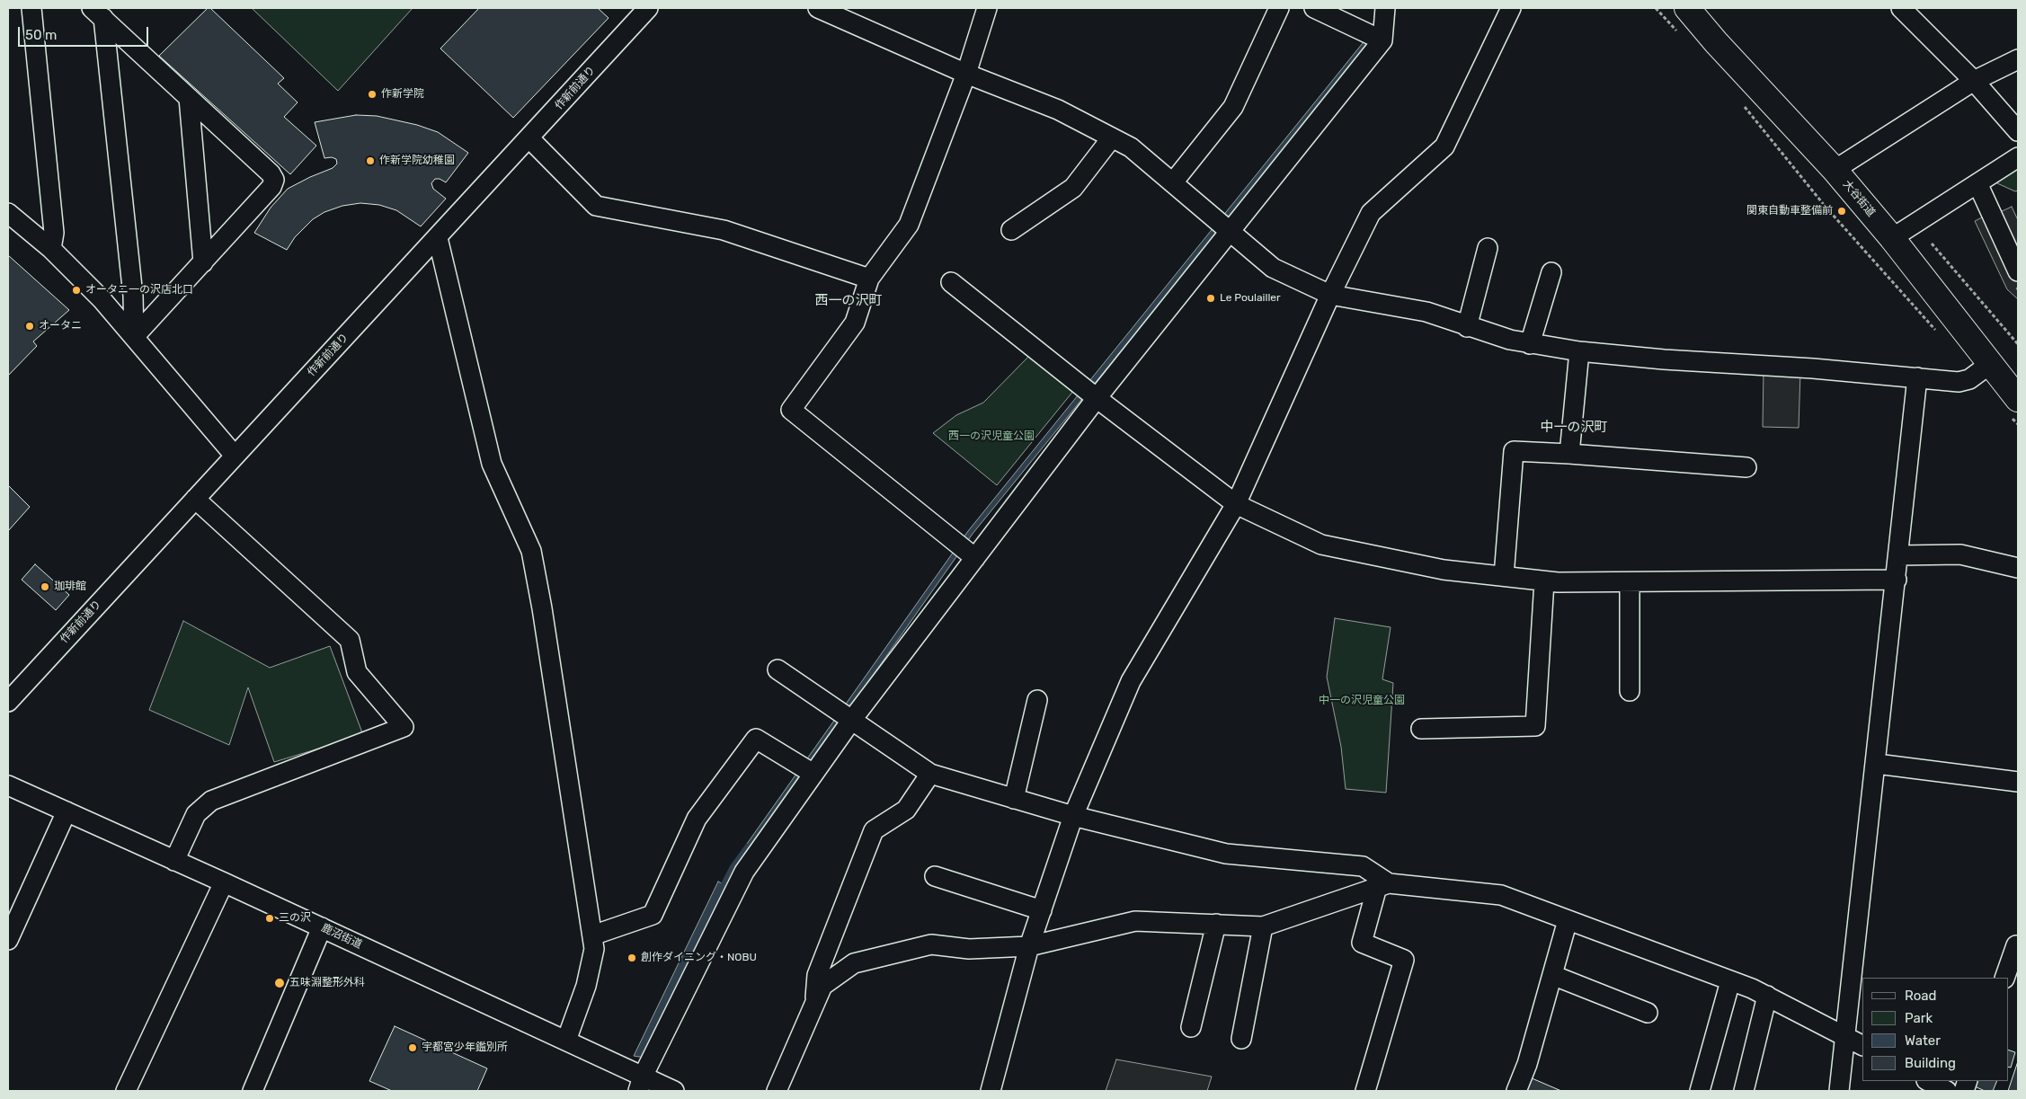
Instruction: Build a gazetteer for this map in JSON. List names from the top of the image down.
{
  "streets": {
    "main road": ["大谷街道"],
    "street": ["作新前通り", "鹿沼街道"]
  },
  "districts": ["西一の沢町", "中一の沢町"],
  "parks": ["西一の沢児童公園", "中一の沢児童公園"],
  "places": [
    "作新学院",
    "作新学院幼稚園",
    "関東自動車整備前",
    "オータニ一の沢店北口",
    "Le Poulailler",
    "オータニ",
    "珈琲館",
    "三の沢",
    "創作ダイニング・NOBU",
    "五味淵整形外科",
    "宇都宮少年鑑別所"
  ],
  "legend": [
    "Road",
    "Park",
    "Water",
    "Building"
  ],
  "scale_bar": "50 m"
}
